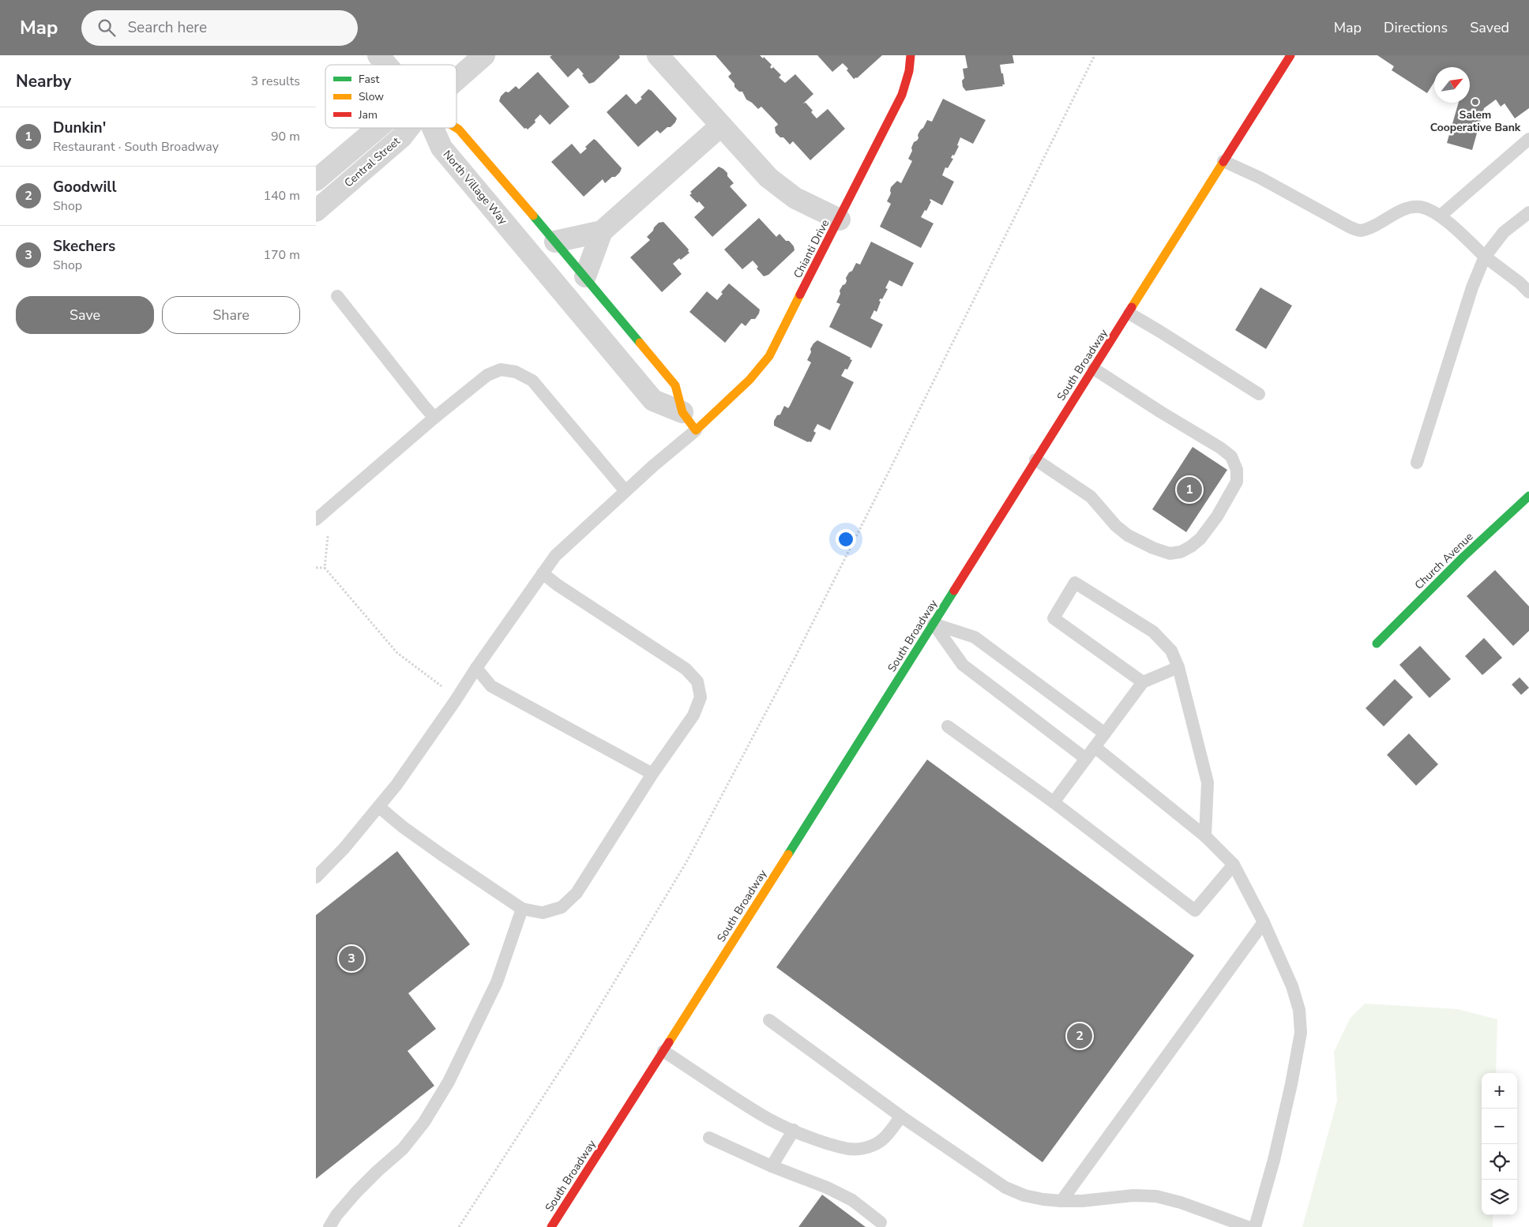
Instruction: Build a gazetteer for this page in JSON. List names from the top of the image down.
{
  "streets": {
    "main road": ["Chianti Drive", "South Broadway", "Church Avenue"],
    "street": ["Central Street", "North Village Way"]
  },
  "places": ["Salem Cooperative Bank"],
  "legend": ["Fast", "Slow", "Jam"],
  "north": "top right",
  "page": {
    "header": "Map",
    "search": "Search here",
    "nav": ["Map", "Directions", "Saved"],
    "heading": ["Nearby", "3 results"],
    "list": [
      {
        "mark": "1",
        "name": "Dunkin'",
        "note": "Restaurant · South Broadway",
        "value": "90 m"
      },
      {
        "mark": "2",
        "name": "Goodwill",
        "note": "Shop",
        "value": "140 m"
      },
      {
        "mark": "3",
        "name": "Skechers",
        "note": "Shop",
        "value": "170 m"
      }
    ],
    "buttons": ["Save", "Share"],
    "pins": ["1", "3", "2"],
    "map_buttons": ["+", "−"]
  }
}
